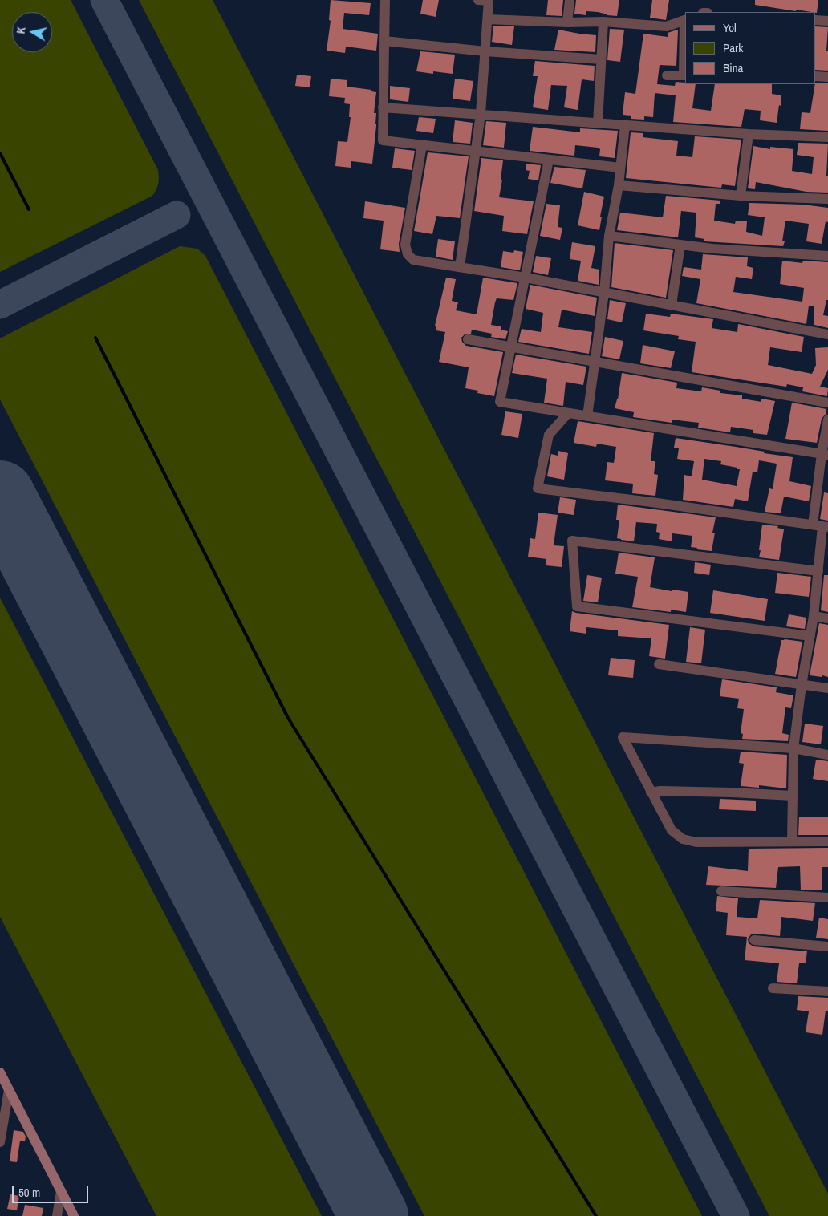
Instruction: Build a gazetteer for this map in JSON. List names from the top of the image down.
{
  "legend": ["Yol", "Park", "Bina"],
  "scale_bar": "50 m",
  "north": "left"
}
